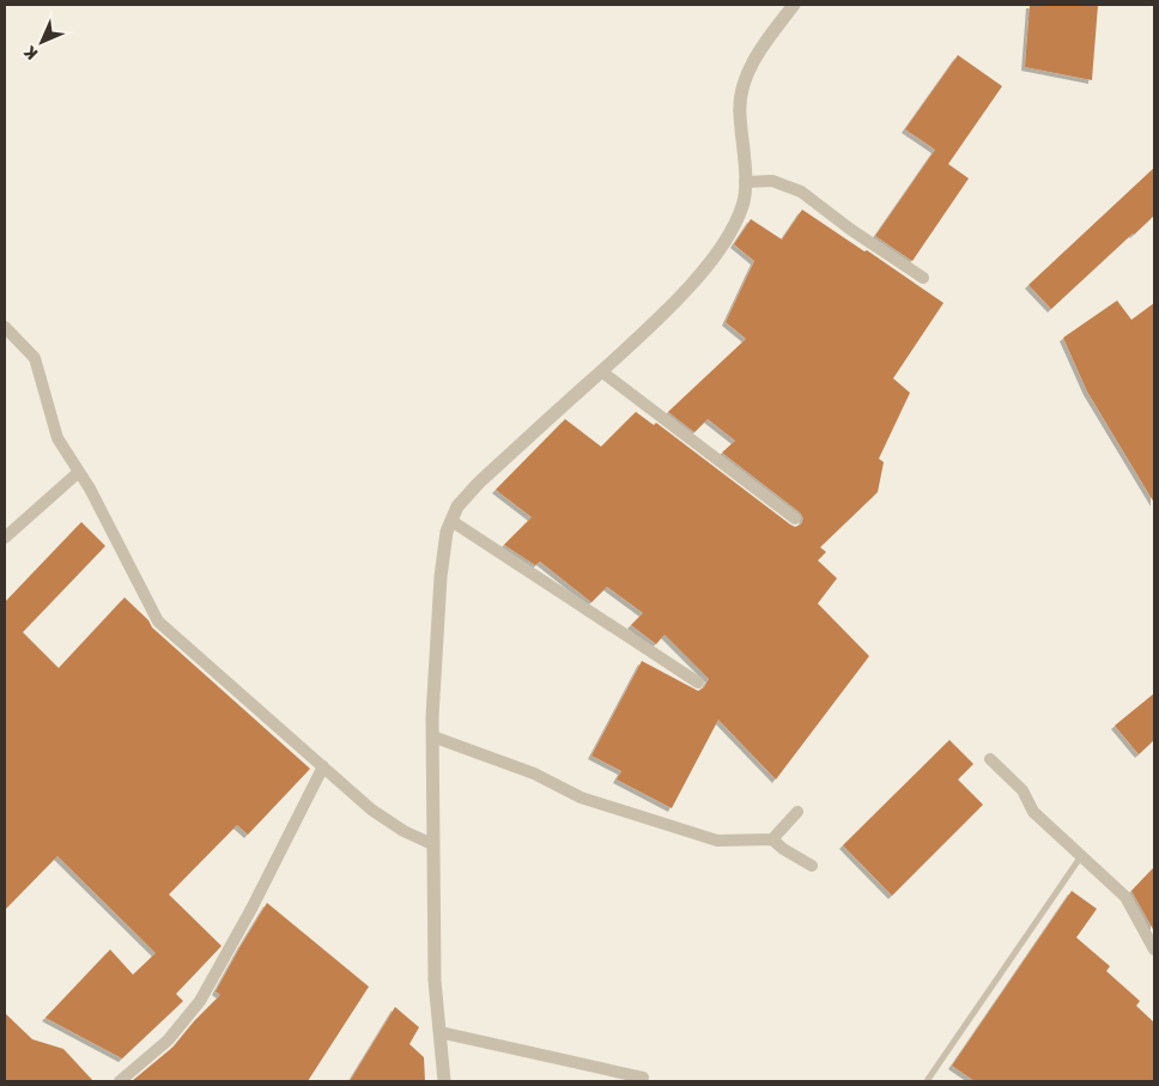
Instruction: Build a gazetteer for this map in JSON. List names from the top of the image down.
{
  "north": "bottom left"
}
